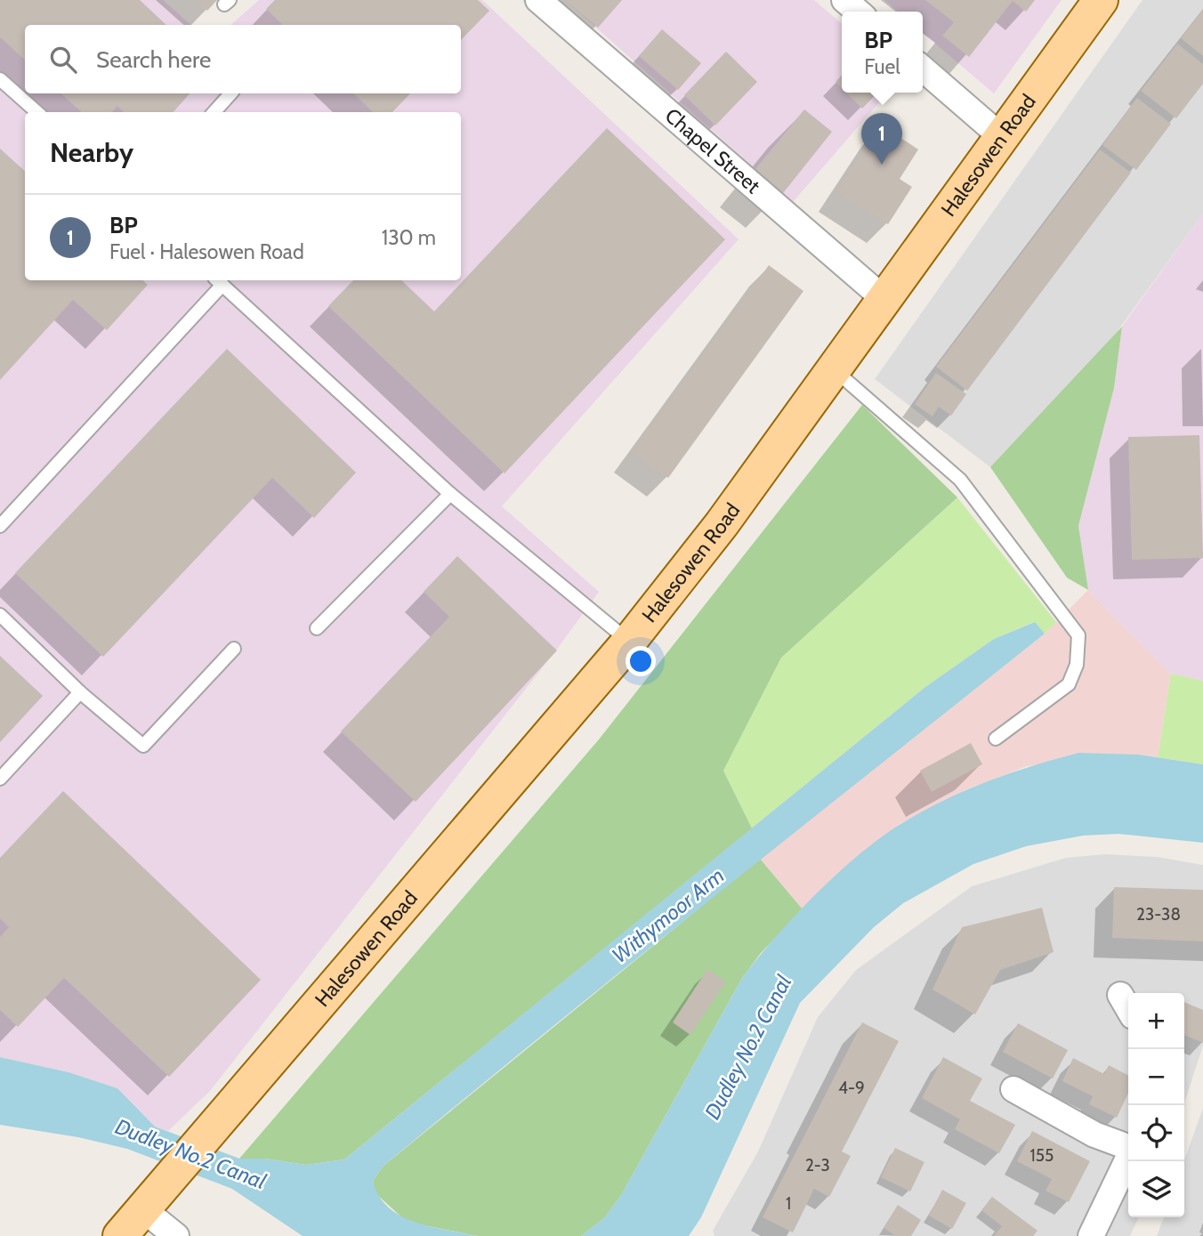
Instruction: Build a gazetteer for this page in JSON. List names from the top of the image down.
{
  "streets": {
    "main road": ["Halesowen Road"],
    "street": ["Chapel Street"]
  },
  "crossings": [
    ["Chapel Street", "Halesowen Road"]
  ],
  "water": ["Withymoor Arm", "Dudley No.2 Canal"],
  "house_numbers": [
    "23-38",
    "4-9",
    "155",
    "2-3",
    "1"
  ],
  "page": {
    "popup": ["BP", "Fuel"],
    "search": "Search here",
    "heading": "Nearby",
    "pins": "1",
    "list": [
      {
        "mark": "1",
        "name": "BP",
        "note": "Fuel · Halesowen Road",
        "value": "130 m"
      }
    ],
    "map_buttons": ["+", "−"]
  }
}
